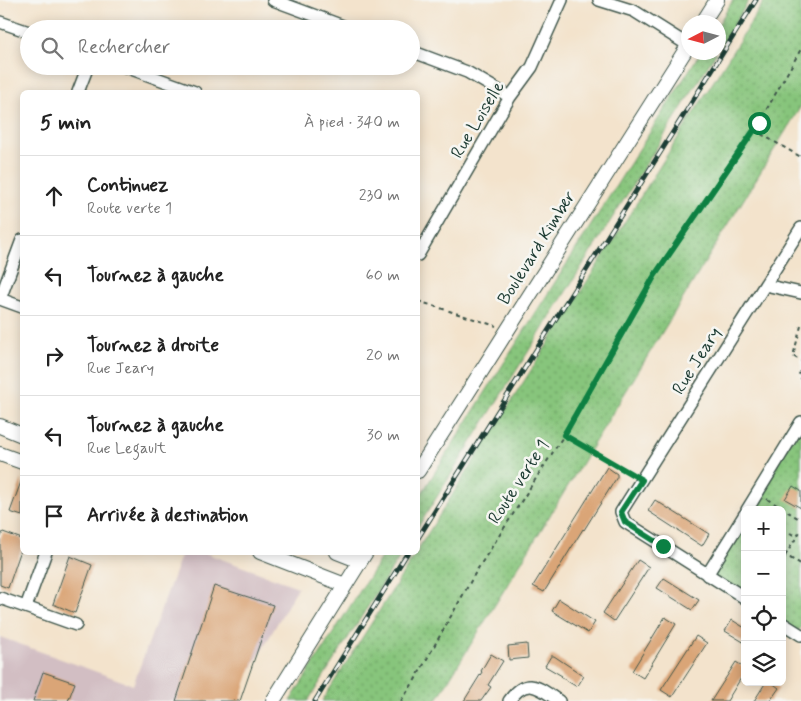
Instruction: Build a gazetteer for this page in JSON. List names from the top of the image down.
{
  "streets": {
    "street": ["Rue Loiselle", "Boulevard Kimber", "Rue Jeary"],
    "path": ["Route verte 1"]
  },
  "north": "left",
  "page": {
    "search": "Rechercher",
    "heading": ["5 min", "À pied · 340 m"],
    "list": [
      ["Continuez", "Route verte 1", "230 m"],
      ["Tournez à gauche", "60 m"],
      ["Tournez à droite", "Rue Jeary", "20 m"],
      ["Tournez à gauche", "Rue Legault", "30 m"],
      "Arrivée à destination"
    ],
    "map_buttons": ["+", "−"]
  }
}
